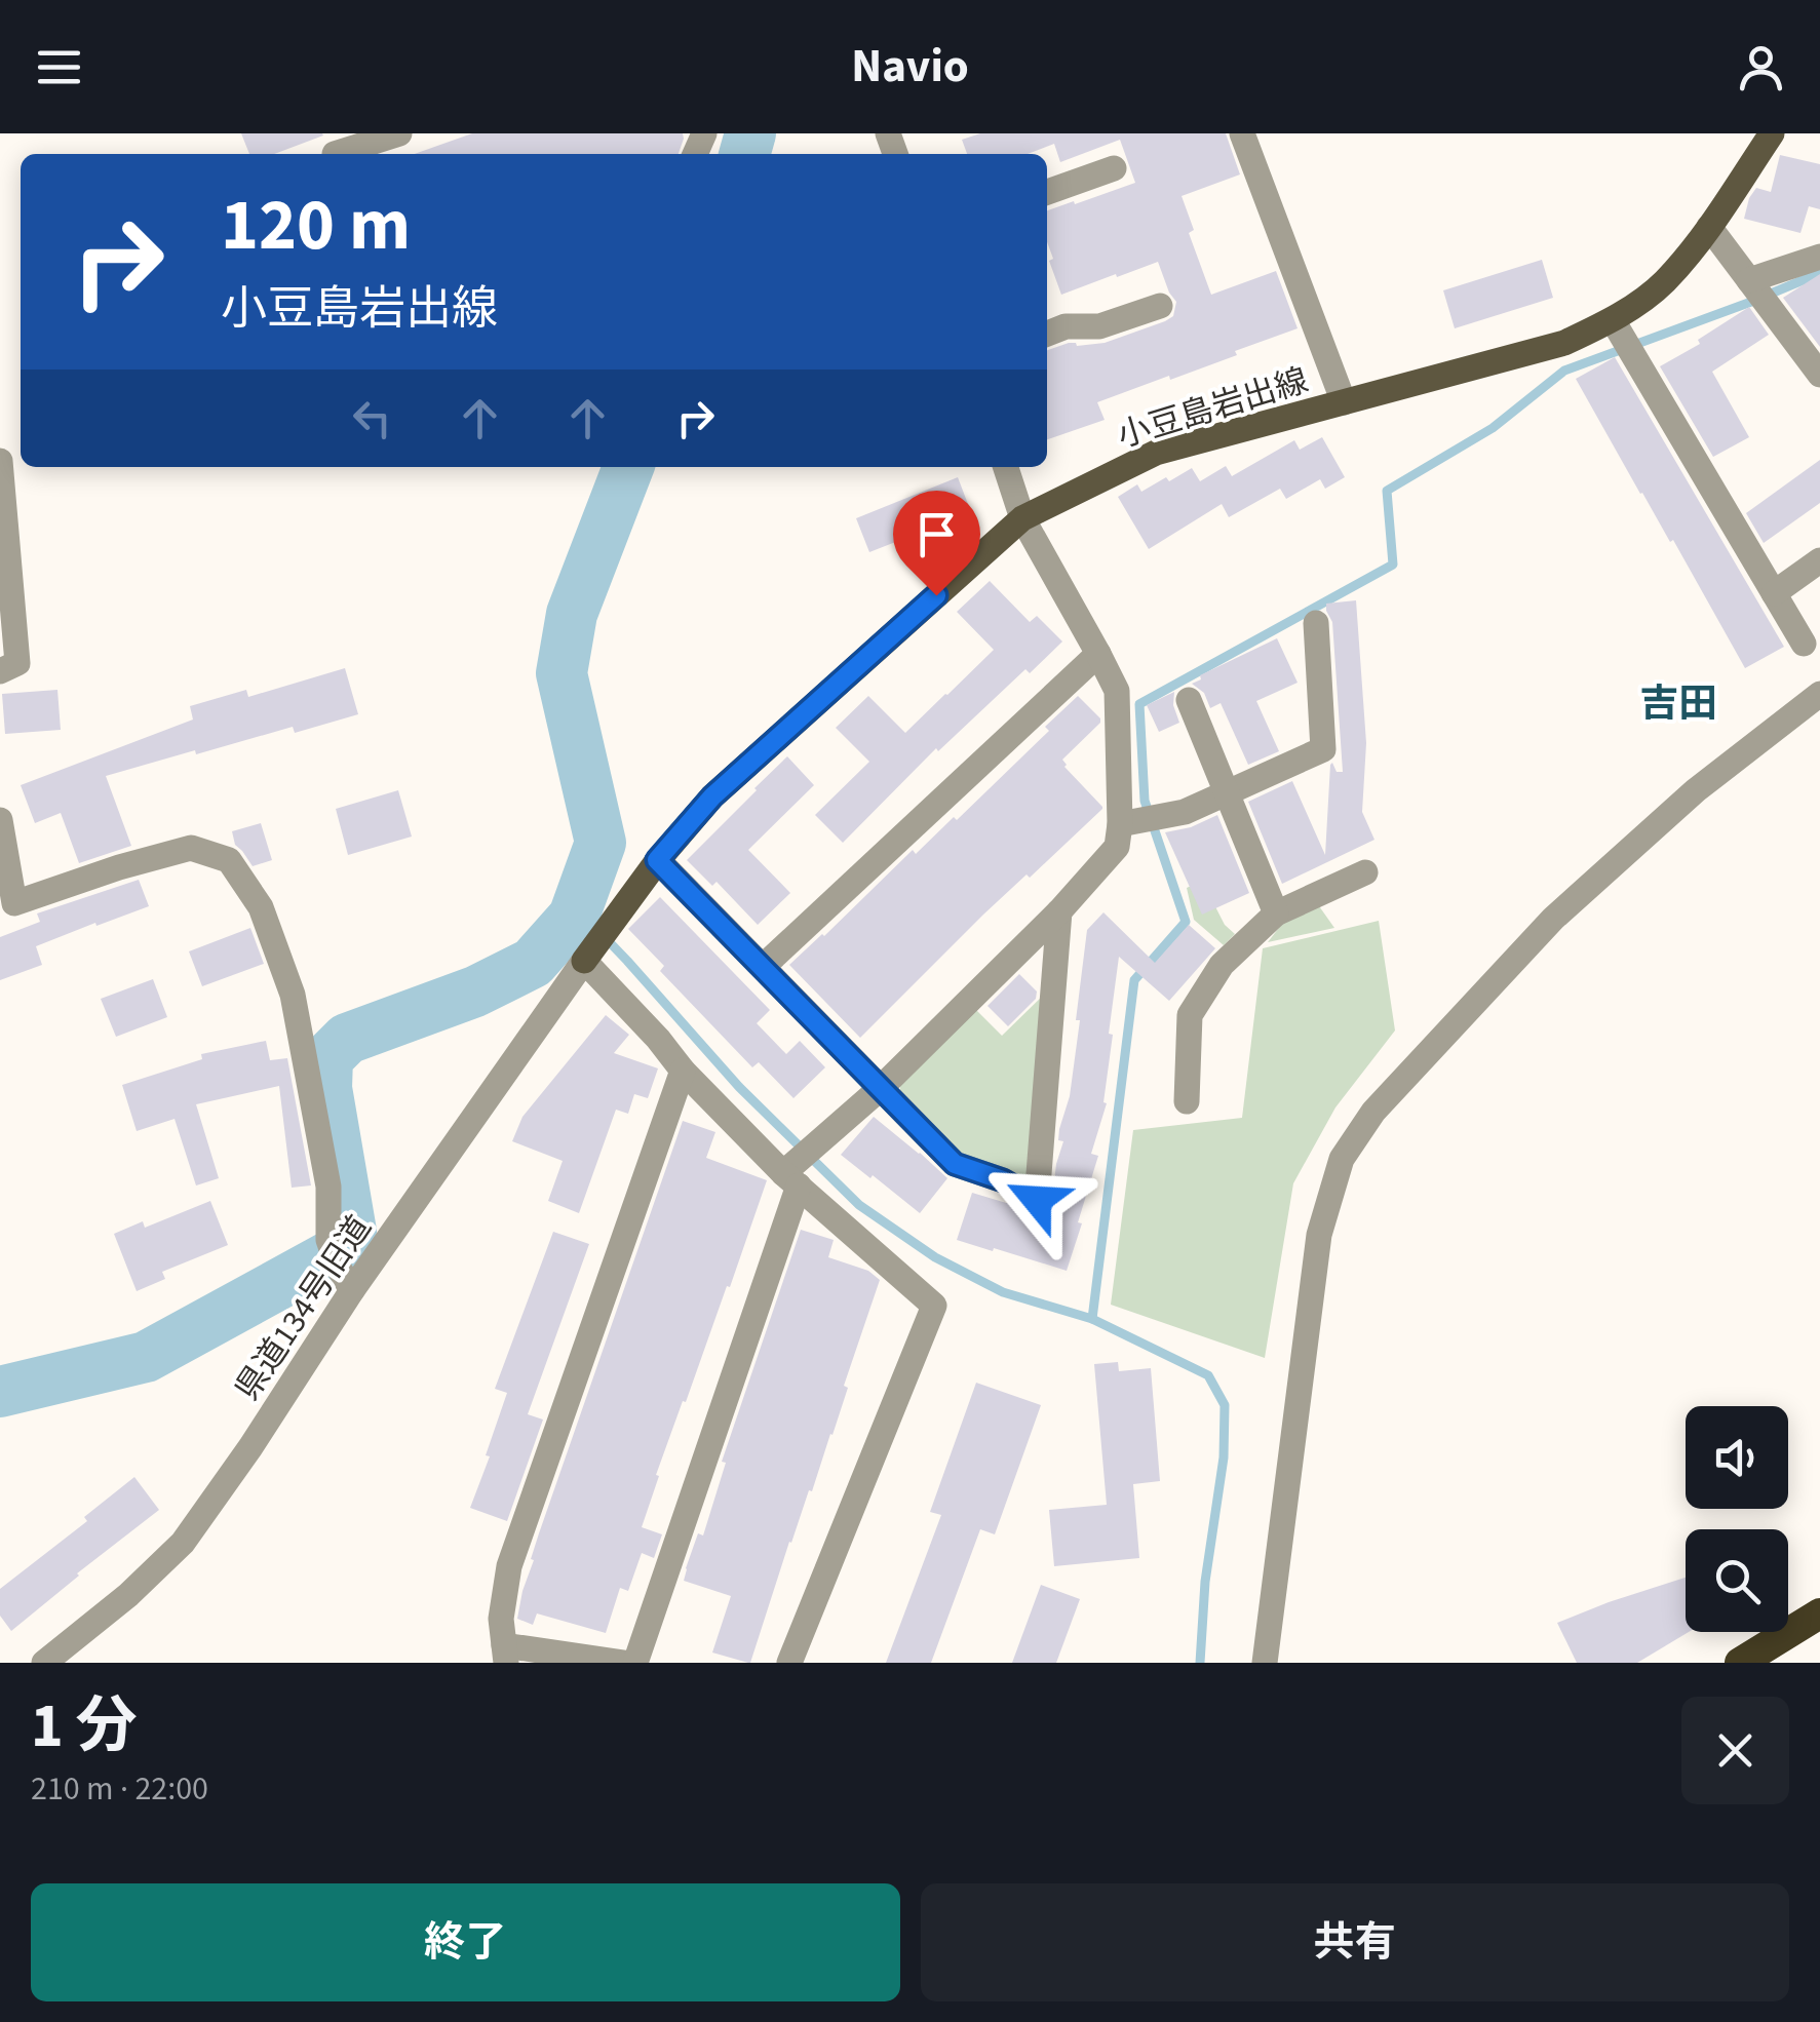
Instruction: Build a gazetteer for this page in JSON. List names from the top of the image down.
{
  "streets": {
    "main road": ["小豆島岩出線"],
    "street": ["県道134号旧道"]
  },
  "crossings": [
    ["小豆島岩出線", "県道134号旧道"]
  ],
  "districts": ["吉田"],
  "page": {
    "header": "Navio",
    "turn": ["120 m", "小豆島岩出線"],
    "heading": ["1 分", "210 m · 22:00"],
    "buttons": ["終了", "共有"]
  }
}
